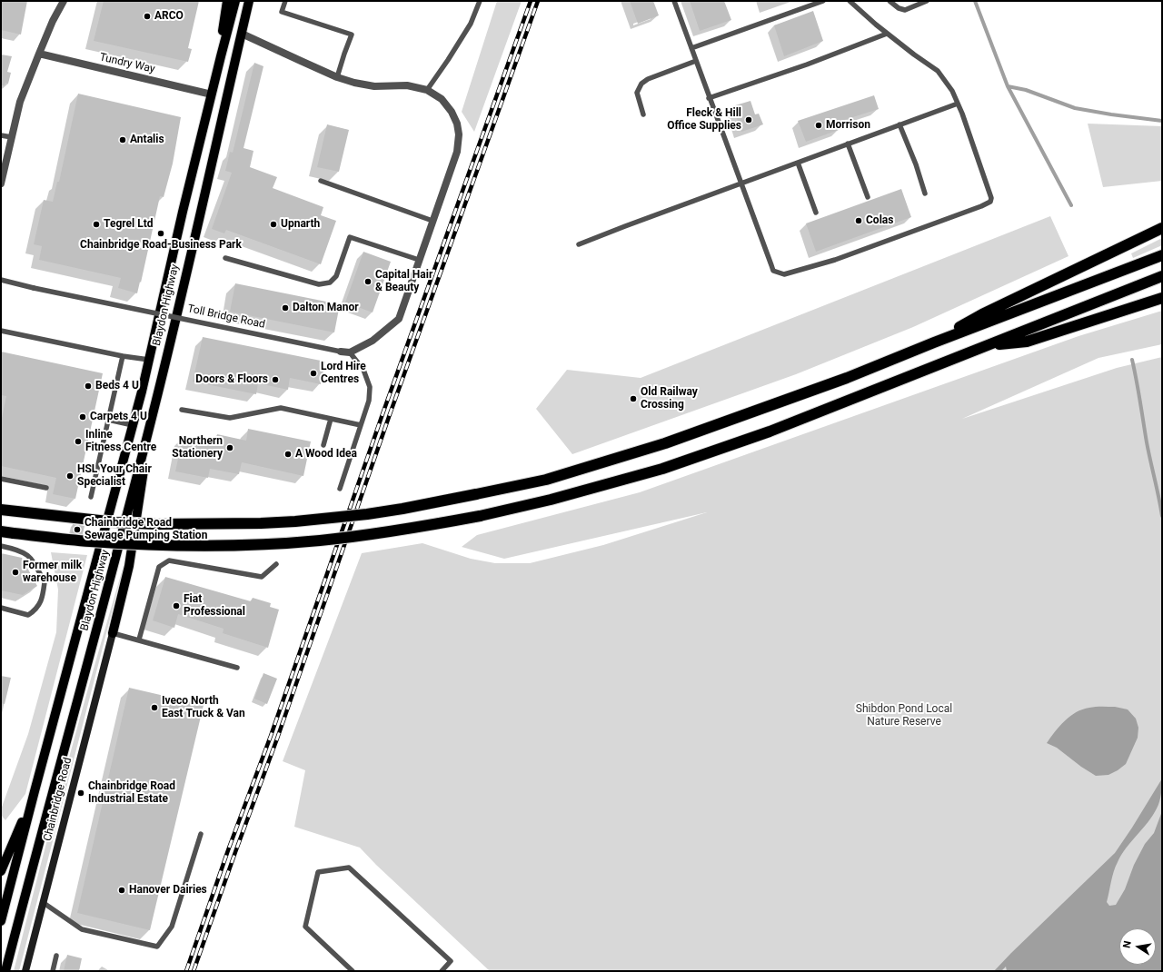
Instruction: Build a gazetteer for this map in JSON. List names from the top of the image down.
{
  "streets": {
    "main road": ["Blaydon Highway", "Chainbridge Road"],
    "street": ["Tundry Way", "Toll Bridge Road"]
  },
  "crossings": [
    ["Tundry Way", "Blaydon Highway"],
    ["Blaydon Highway", "Toll Bridge Road"]
  ],
  "parks": ["Shibdon Pond Local Nature Reserve"],
  "places": [
    "ARCO",
    "Fleck & Hill Office Supplies",
    "Morrison",
    "Antalis",
    "Colas",
    "Tegrel Ltd",
    "Upnarth",
    "Chainbridge Road-Business Park",
    "Capital Hair & Beauty",
    "Dalton Manor",
    "Lord Hire Centres",
    "Doors & Floors",
    "Beds 4 U",
    "Old Railway Crossing",
    "Carpets 4 U",
    "Inline Fitness Centre",
    "Northern Stationery",
    "A Wood Idea",
    "HSL Your Chair Specialist",
    "Chainbridge Road Sewage Pumping Station",
    "Former milk warehouse",
    "Fiat Professional",
    "Iveco North East Truck & Van",
    "Chainbridge Road Industrial Estate",
    "Hanover Dairies"
  ],
  "north": "left"
}
